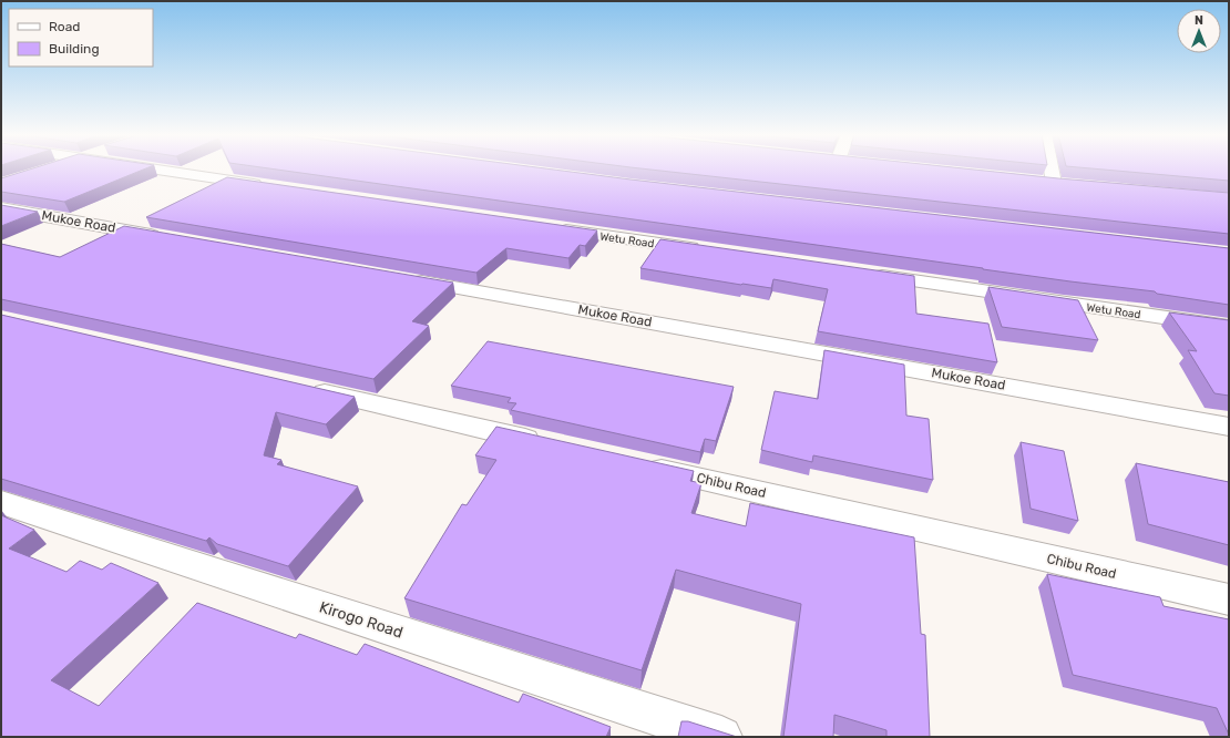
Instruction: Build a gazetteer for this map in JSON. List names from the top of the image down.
{
  "streets": {
    "street": [
      "Mukoe Road",
      "Wetu Road",
      "Chibu Road",
      "Kirogo Road"
    ]
  },
  "legend": ["Road", "Building"],
  "north": "top"
}
